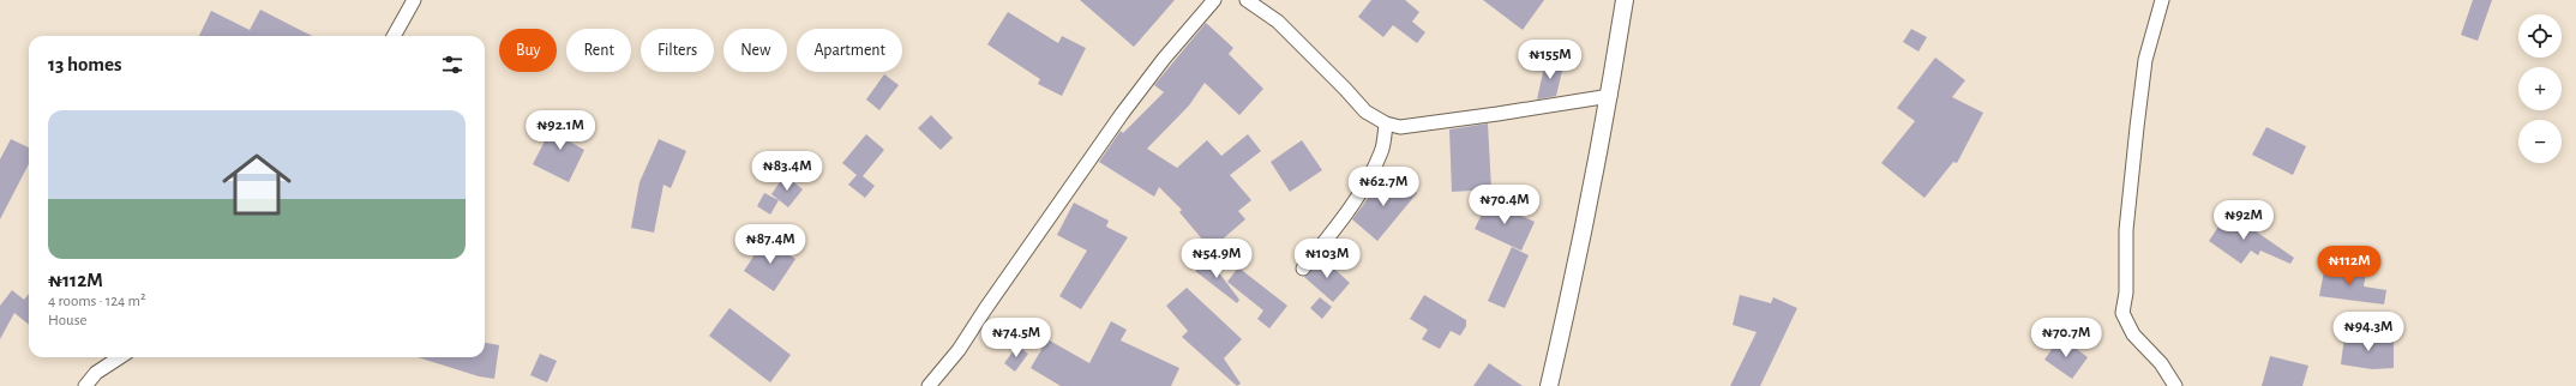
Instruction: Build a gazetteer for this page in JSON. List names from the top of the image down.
{
  "page": {
    "map_buttons": ["+", "−"],
    "chip": [
      "Buy",
      "Rent",
      "Filters",
      "New",
      "Apartment"
    ],
    "heading": "13 homes",
    "price": [
      "₦155M",
      "₦92.1M",
      "₦83.4M",
      "₦62.7M",
      "₦70.4M",
      "₦92M",
      "₦87.4M",
      "₦54.9M",
      "₦103M",
      "₦112M",
      "₦94.3M",
      "₦74.5M",
      "₦70.7M"
    ],
    "list": [
      {
        "name": "₦112M",
        "note": "4 rooms · 124 m² · House"
      }
    ]
  }
}
